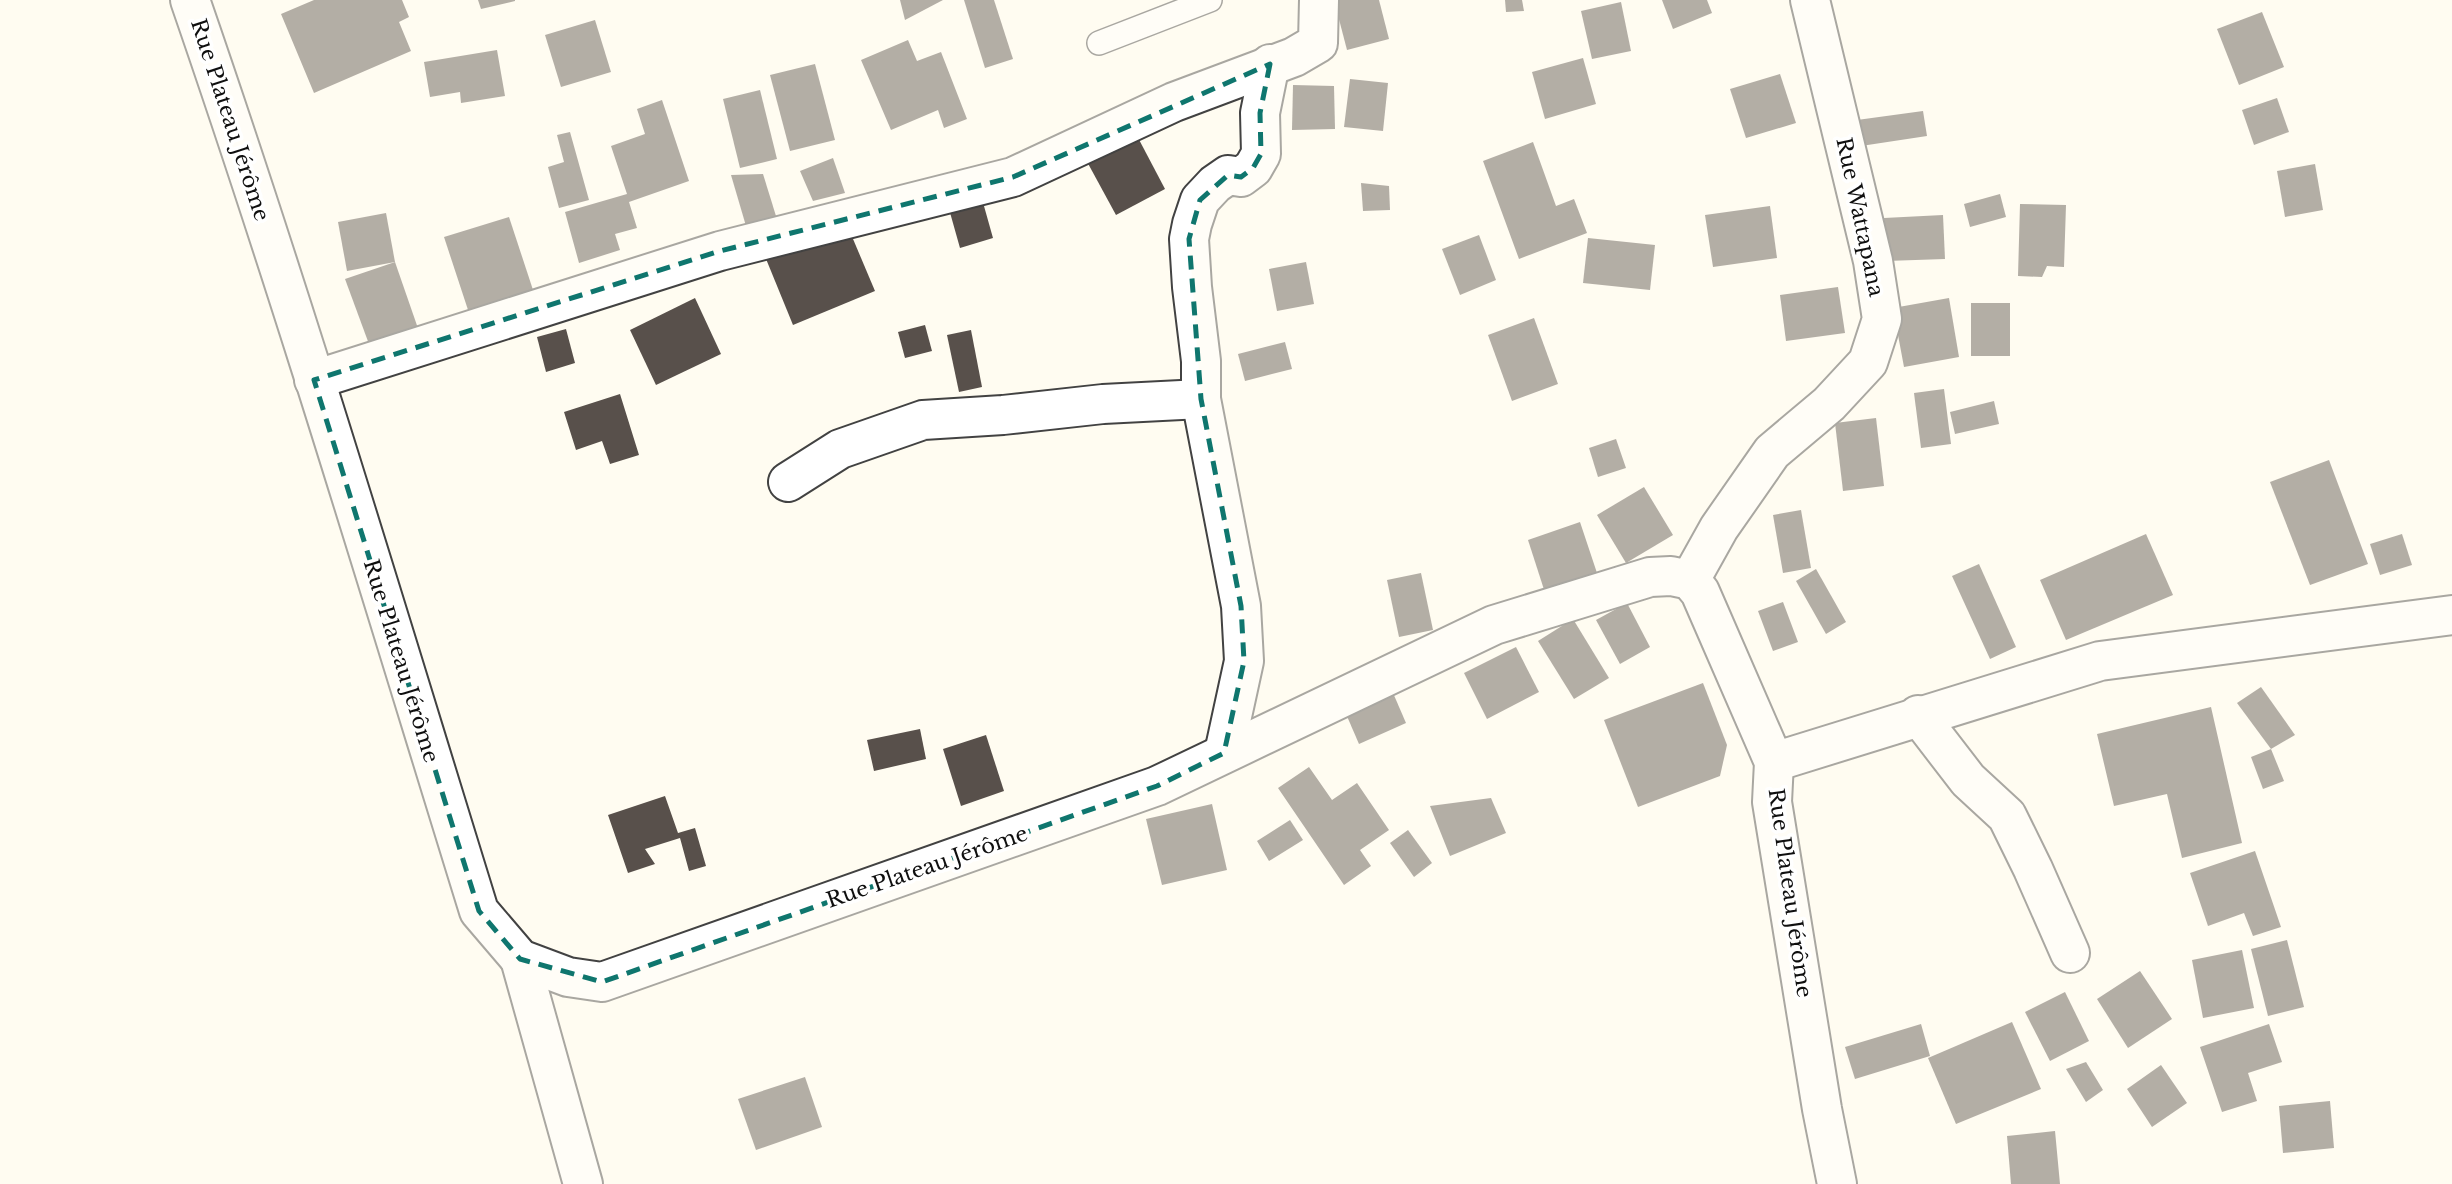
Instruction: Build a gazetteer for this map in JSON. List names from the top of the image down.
{
  "streets": {
    "street": ["Rue Plateau Jérôme", "Rue Wattapana"]
  },
  "crossings": [
    ["Rue Plateau Jérôme", "Rue Wattapana"]
  ]
}
